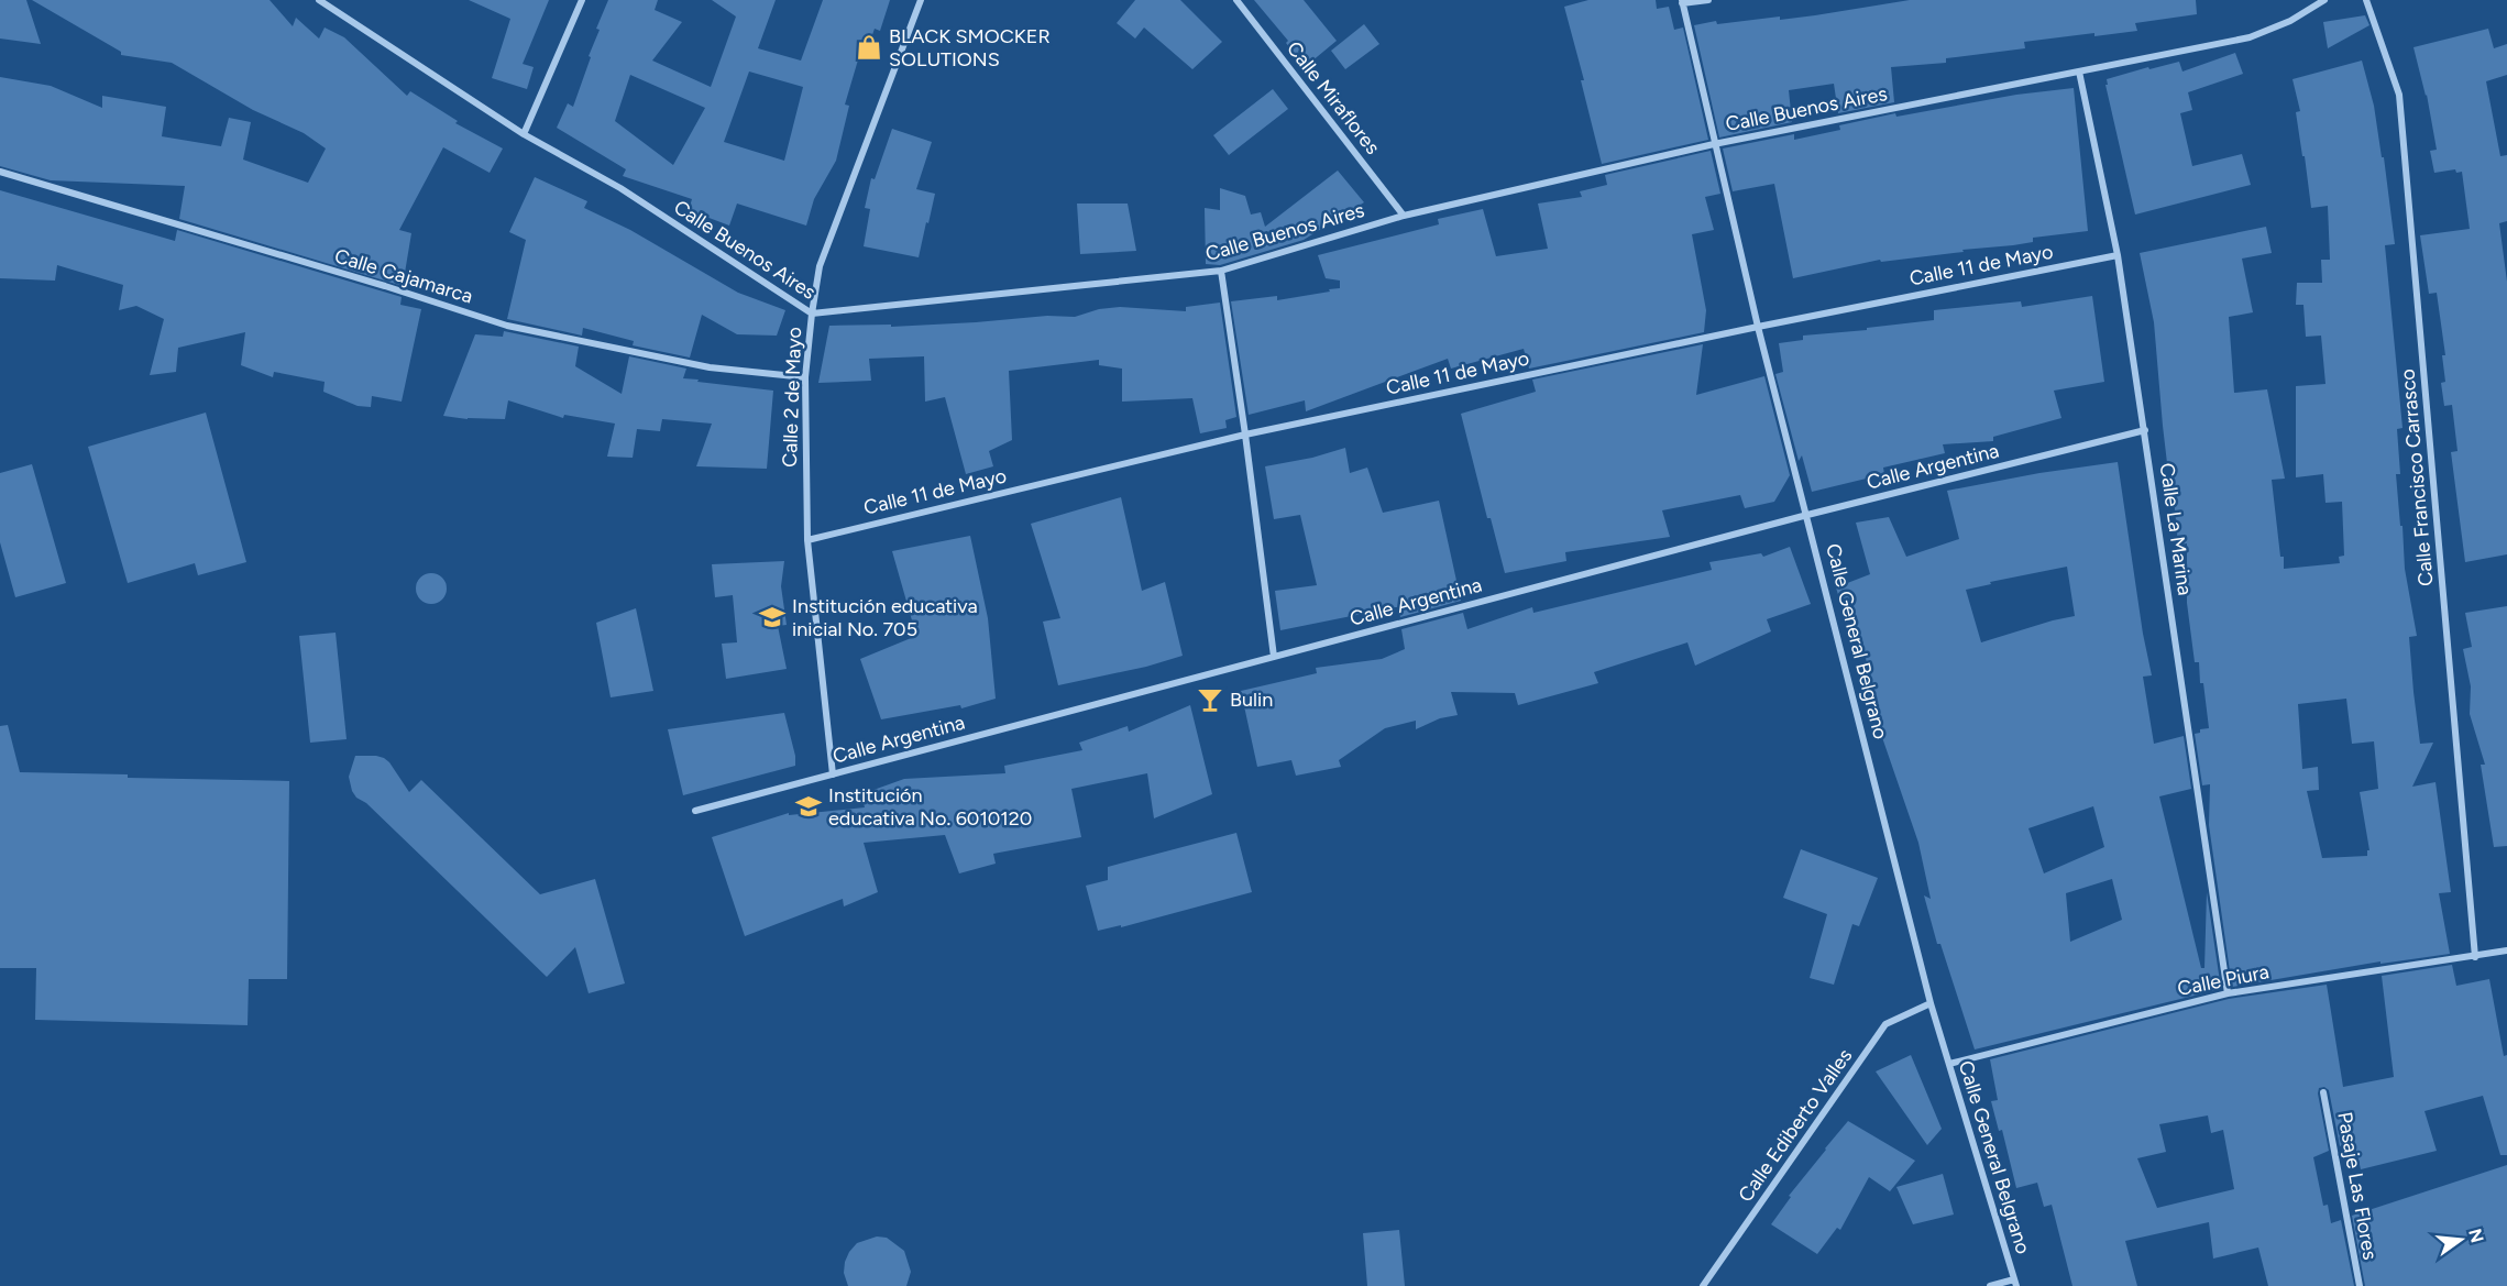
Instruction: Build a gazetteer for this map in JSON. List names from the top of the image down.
{
  "streets": {
    "street": [
      "Calle Miraflores",
      "Calle Buenos Aires",
      "Calle 11 de Mayo",
      "Calle Cajamarca",
      "Calle 2 de Mayo",
      "Calle Argentina",
      "Calle Francisco Carrasco",
      "Calle La Marina",
      "Calle General Belgrano",
      "Calle Piura",
      "Calle Ediberto Valles",
      "Pasaje Las Flores"
    ]
  },
  "crossings": [
    ["Calle Miraflores", "Calle Buenos Aires"],
    ["Calle Buenos Aires", "Calle 2 de Mayo"],
    ["Calle Buenos Aires", "Calle La Marina"],
    ["Calle Buenos Aires", "Calle General Belgrano"],
    ["Calle 11 de Mayo", "Calle 2 de Mayo"],
    ["Calle 11 de Mayo", "Calle La Marina"],
    ["Calle 11 de Mayo", "Calle General Belgrano"],
    ["Calle Cajamarca", "Calle 2 de Mayo"],
    ["Calle 2 de Mayo", "Calle Argentina"],
    ["Calle Argentina", "Calle La Marina"],
    ["Calle Argentina", "Calle General Belgrano"],
    ["Calle Francisco Carrasco", "Calle Piura"],
    ["Calle La Marina", "Calle Piura"],
    ["Calle General Belgrano", "Calle Piura"],
    ["Calle General Belgrano", "Calle Ediberto Valles"]
  ],
  "places": {
    "shop": ["BLACK SMOCKER SOLUTIONS"],
    "school or university": ["Institución educativa inicial No. 705", "Institución educativa No. 6010120"],
    "bar": ["Bulin"]
  },
  "north": "right"
}
